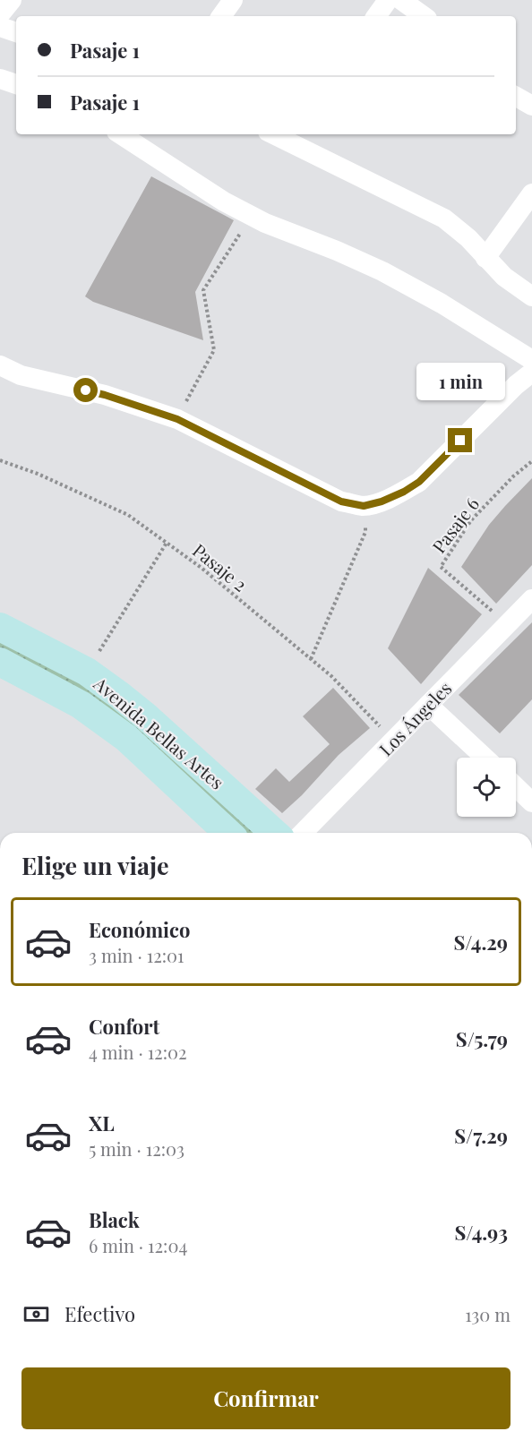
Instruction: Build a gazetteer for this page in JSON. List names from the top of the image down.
{
  "streets": {
    "street": ["Los Ángeles", "Avenida Bellas Artes"],
    "path": ["Pasaje 6", "Pasaje 2"]
  },
  "crossings": [
    ["Pasaje 6", "Los Ángeles"],
    ["Pasaje 2", "Los Ángeles"]
  ],
  "page": {
    "banner": ["Pasaje 1", "Pasaje 1"],
    "bubble": "1 min",
    "heading": "Elige un viaje",
    "list": [
      {
        "name": "Económico",
        "note": "3 min · 12:01",
        "value": "S/4.29"
      },
      {
        "name": "Confort",
        "note": "4 min · 12:02",
        "value": "S/5.79"
      },
      {
        "name": "XL",
        "note": "5 min · 12:03",
        "value": "S/7.29"
      },
      {
        "name": "Black",
        "note": "6 min · 12:04",
        "value": "S/4.93"
      }
    ],
    "pay": ["Efectivo", "130 m"],
    "buttons": "Confirmar"
  }
}
